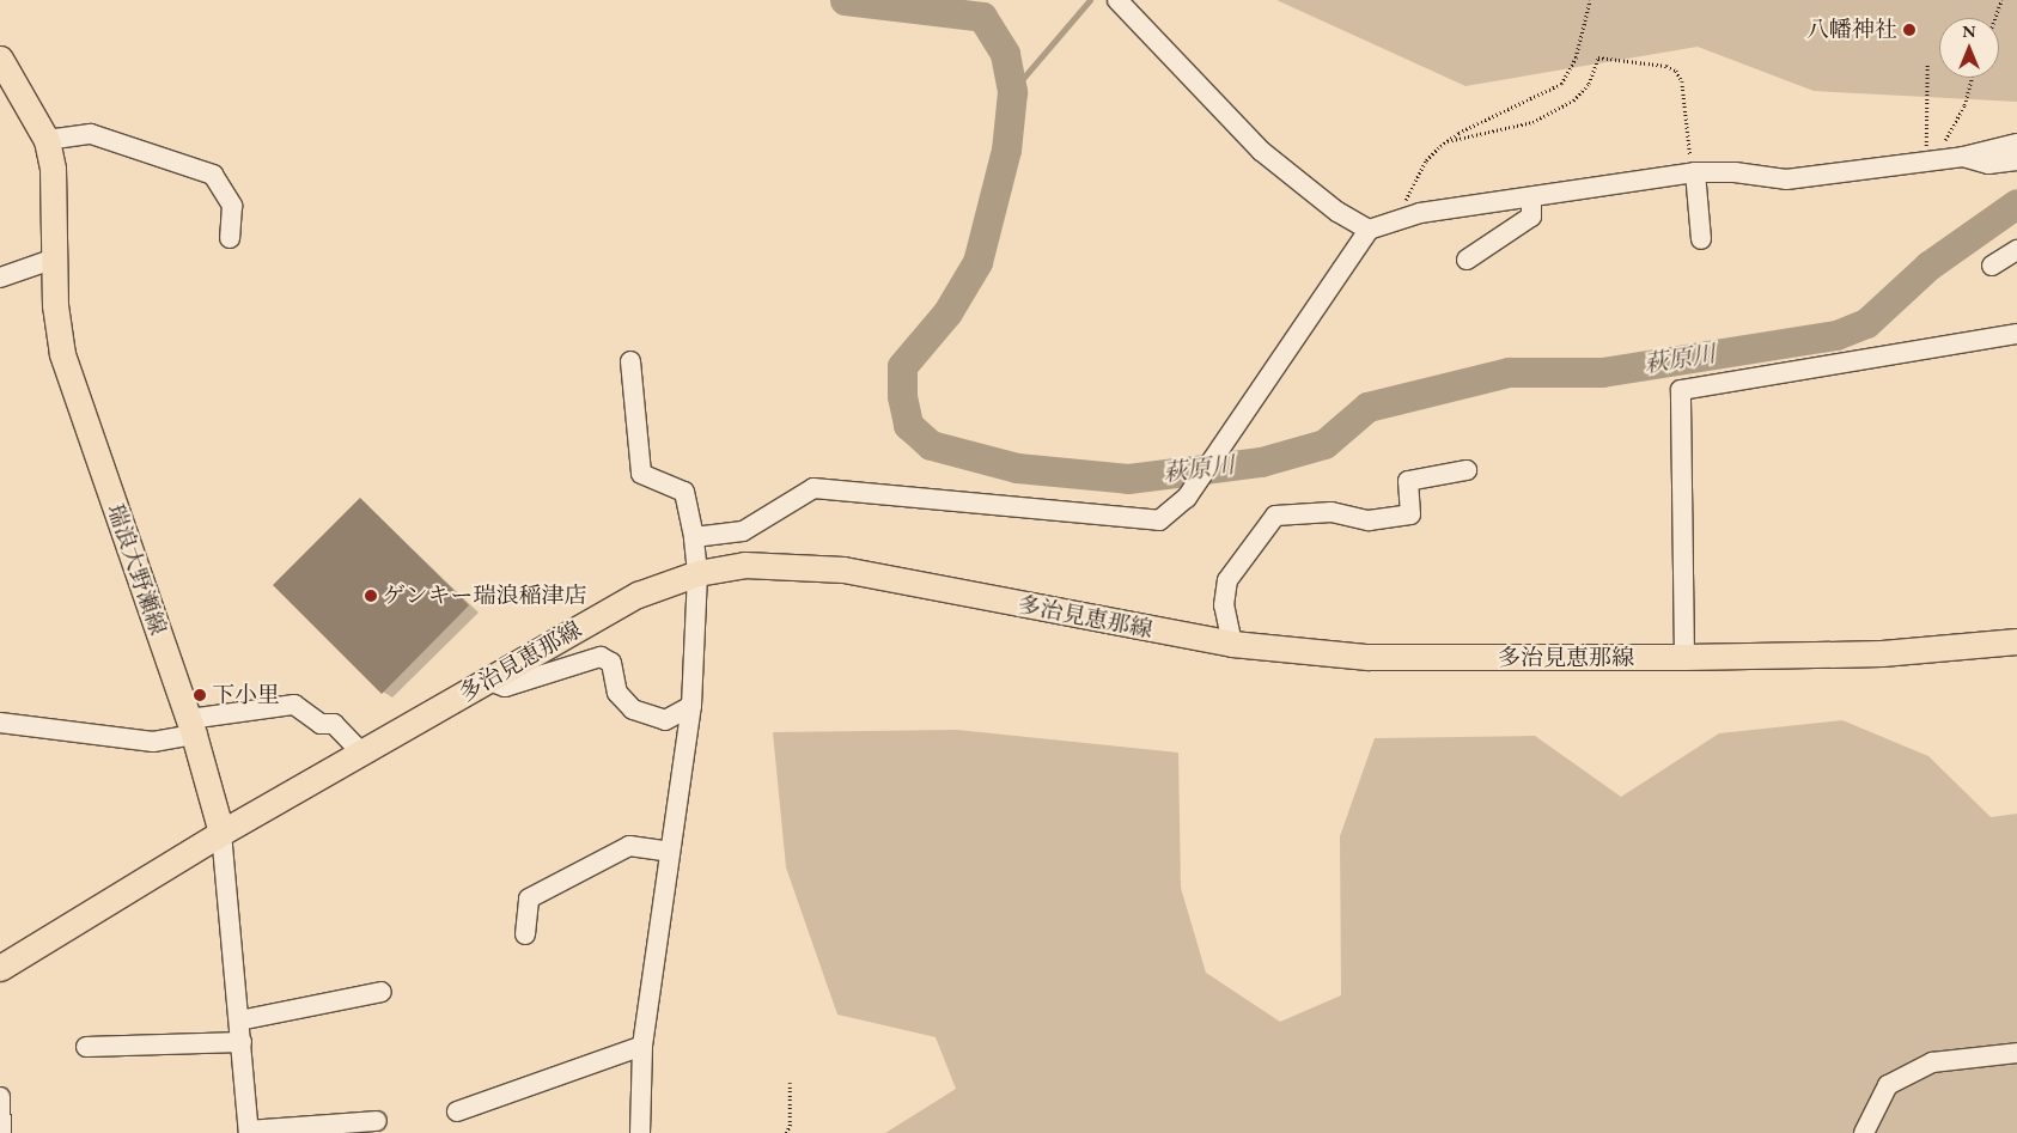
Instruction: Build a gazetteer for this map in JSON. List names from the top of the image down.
{
  "streets": {
    "main road": ["瑞浪大野瀬線", "多治見恵那線"]
  },
  "crossings": [
    ["瑞浪大野瀬線", "多治見恵那線"]
  ],
  "water": ["萩原川"],
  "places": ["八幡神社", "ゲンキー瑞浪稲津店", "下小里"],
  "north": "top"
}
